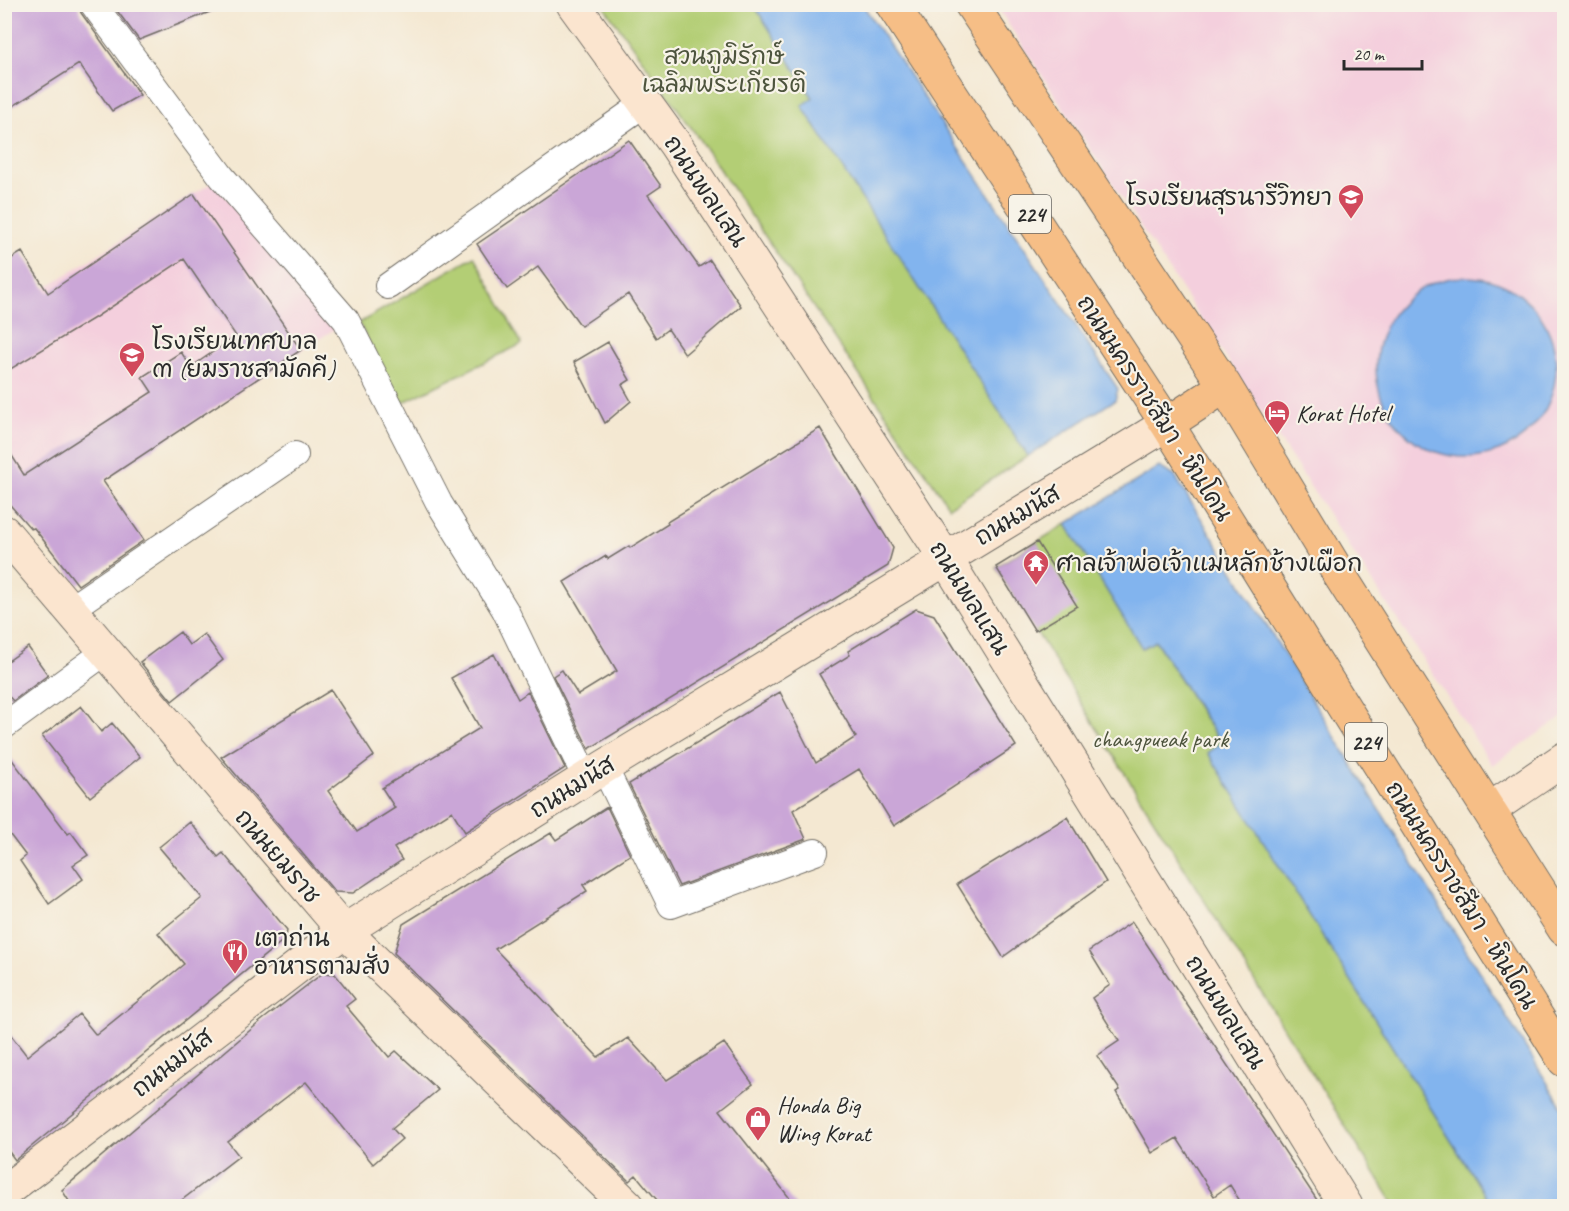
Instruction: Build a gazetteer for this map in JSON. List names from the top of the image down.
{
  "streets": {
    "main road": ["224", "ถนนนครราชสีมา - หินโคน"],
    "street": ["ถนนพลแสน", "ถนนมนัส", "ถนนยมราช"]
  },
  "crossings": [
    ["ถนนพลแสน", "ถนนมนัส"],
    ["ถนนนครราชสีมา - หินโคน", "ถนนมนัส"],
    ["ถนนมนัส", "ถนนยมราช"]
  ],
  "parks": ["สวนภูมิรักษ์ เฉลิมพระเกียรติ", "changpueak park"],
  "places": {
    "school or university": ["โรงเรียนสุรนารีวิทยา", "โรงเรียนเทศบาล ๓ (ยมราชสามัคคี)"],
    "hotel": ["Korat Hotel"],
    "temple": ["ศาลเจ้าพ่อเจ้าแม่หลักช้างเผือก"],
    "restaurant": ["เตาถ่าน อาหารตามสั่ง"],
    "shop": ["Honda Big Wing Korat"]
  },
  "scale_bar": "20 m"
}
